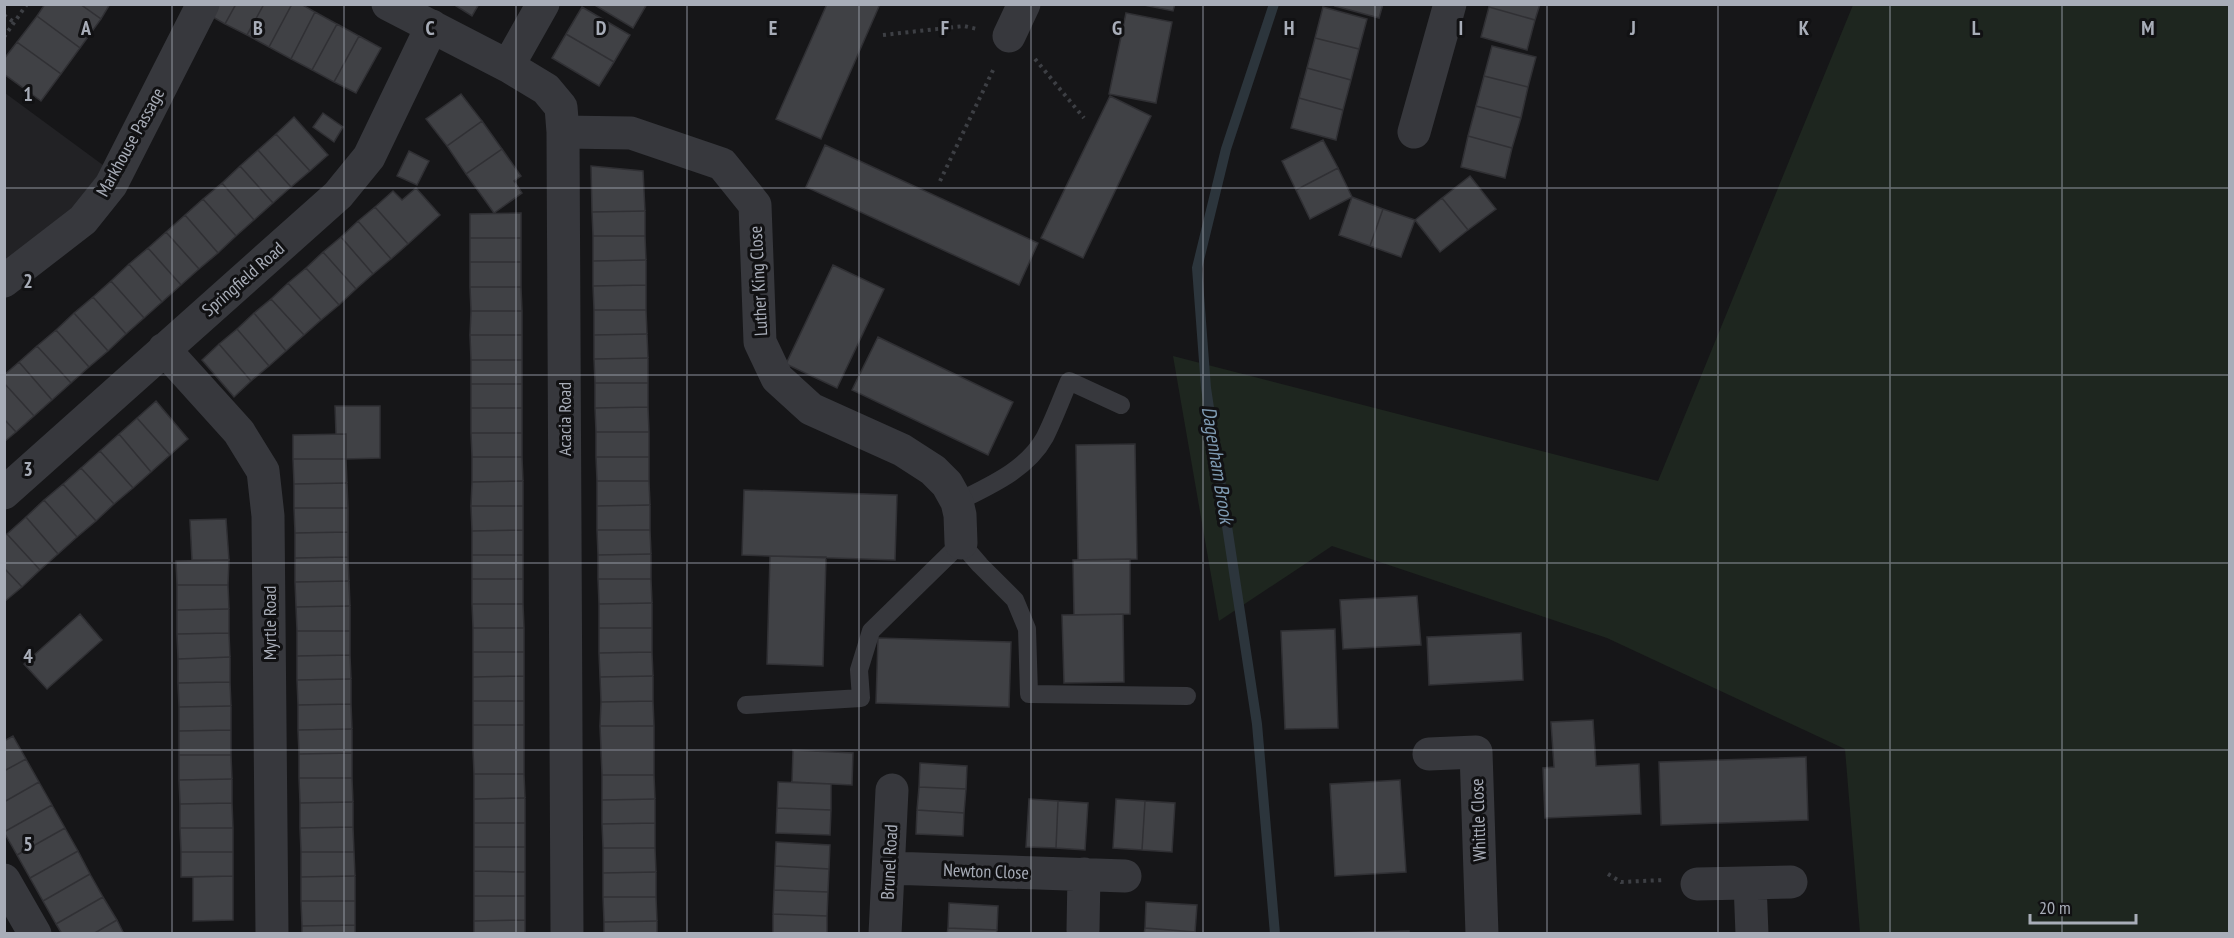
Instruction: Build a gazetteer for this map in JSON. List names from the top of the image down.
{
  "streets": {
    "street": [
      "Markhouse Passage",
      "Springfield Road",
      "Luther King Close",
      "Acacia Road",
      "Myrtle Road",
      "Whittle Close",
      "Brunel Road",
      "Newton Close"
    ]
  },
  "crossings": [
    ["Springfield Road", "Acacia Road"],
    ["Springfield Road", "Myrtle Road"],
    ["Luther King Close", "Acacia Road"],
    ["Brunel Road", "Newton Close"]
  ],
  "water": ["Dagenham Brook"],
  "scale_bar": "20 m",
  "grid": {
    "columns": [
      "A",
      "B",
      "C",
      "D",
      "E",
      "F",
      "G",
      "H",
      "I",
      "J",
      "K",
      "L",
      "M"
    ],
    "rows": [
      "1",
      "2",
      "3",
      "4",
      "5"
    ]
  }
}
